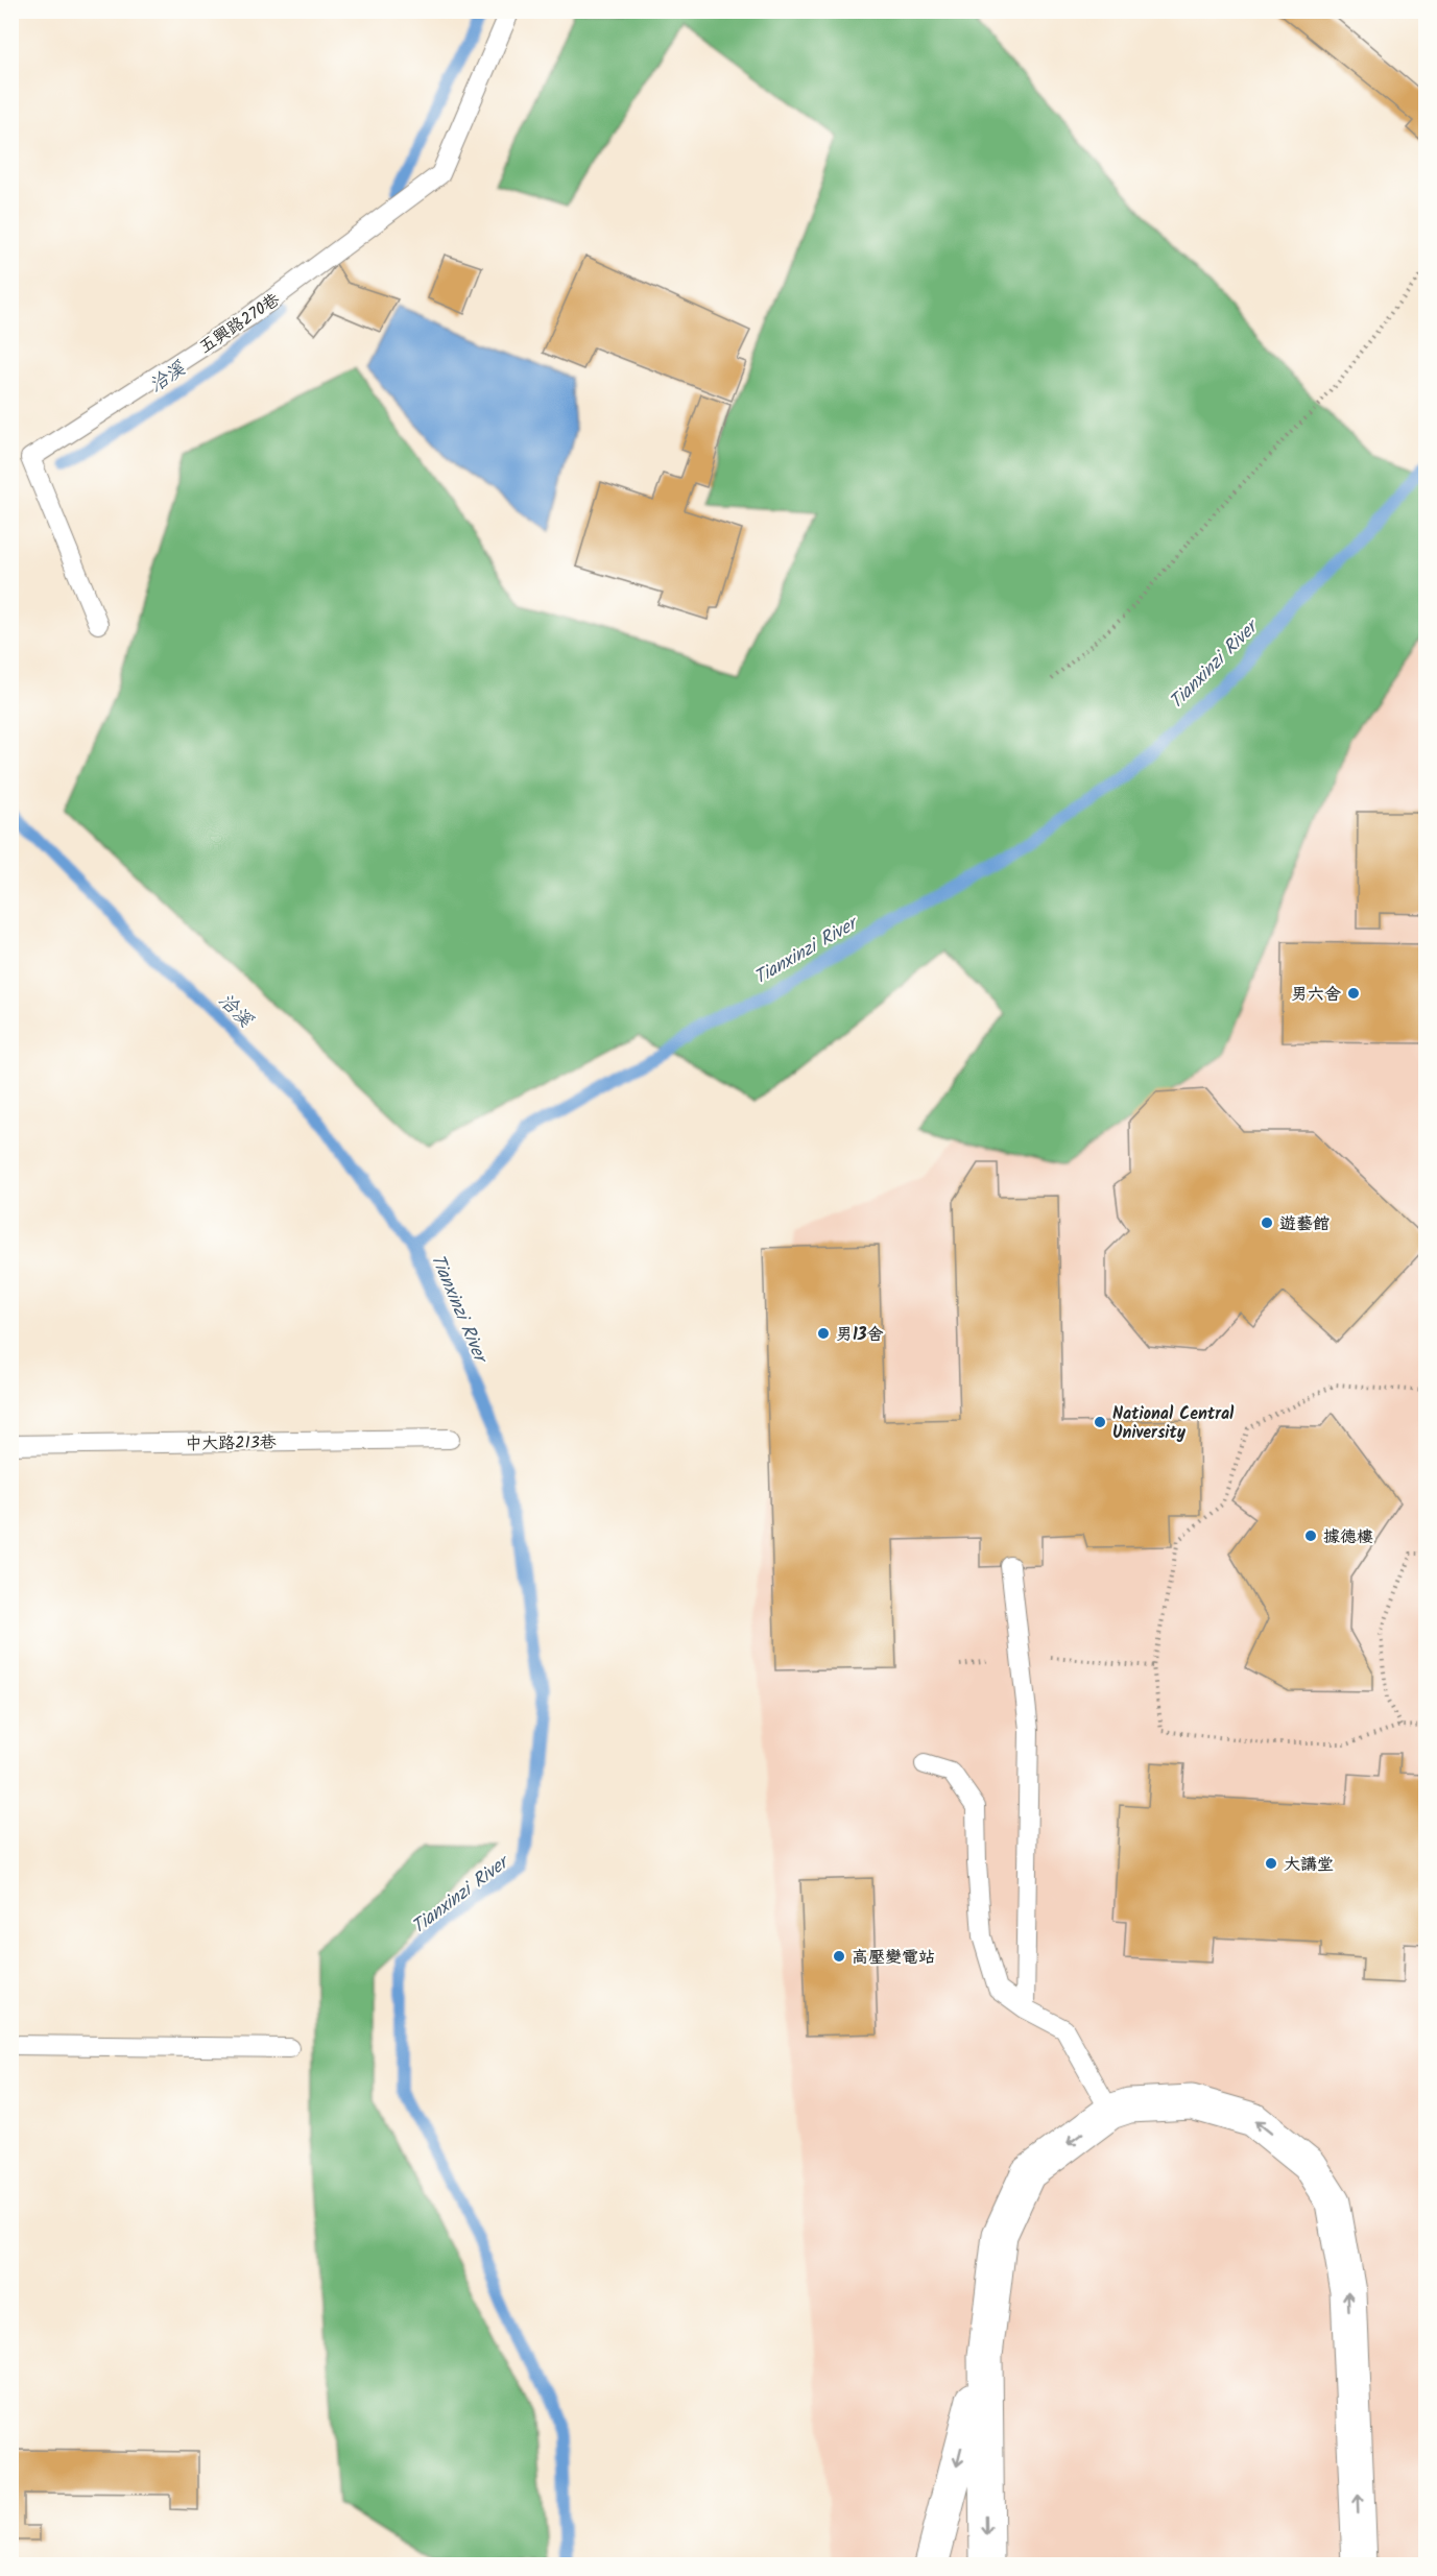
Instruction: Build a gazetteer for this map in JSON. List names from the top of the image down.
{
  "streets": {
    "lane": ["五興路270巷", "中大路213巷"]
  },
  "water": ["洽溪", "Tianxinzi River"],
  "places": [
    "男六舍",
    "遊藝館",
    "男13舍",
    "National Central University",
    "據德樓",
    "大講堂",
    "高壓變電站"
  ]
}
